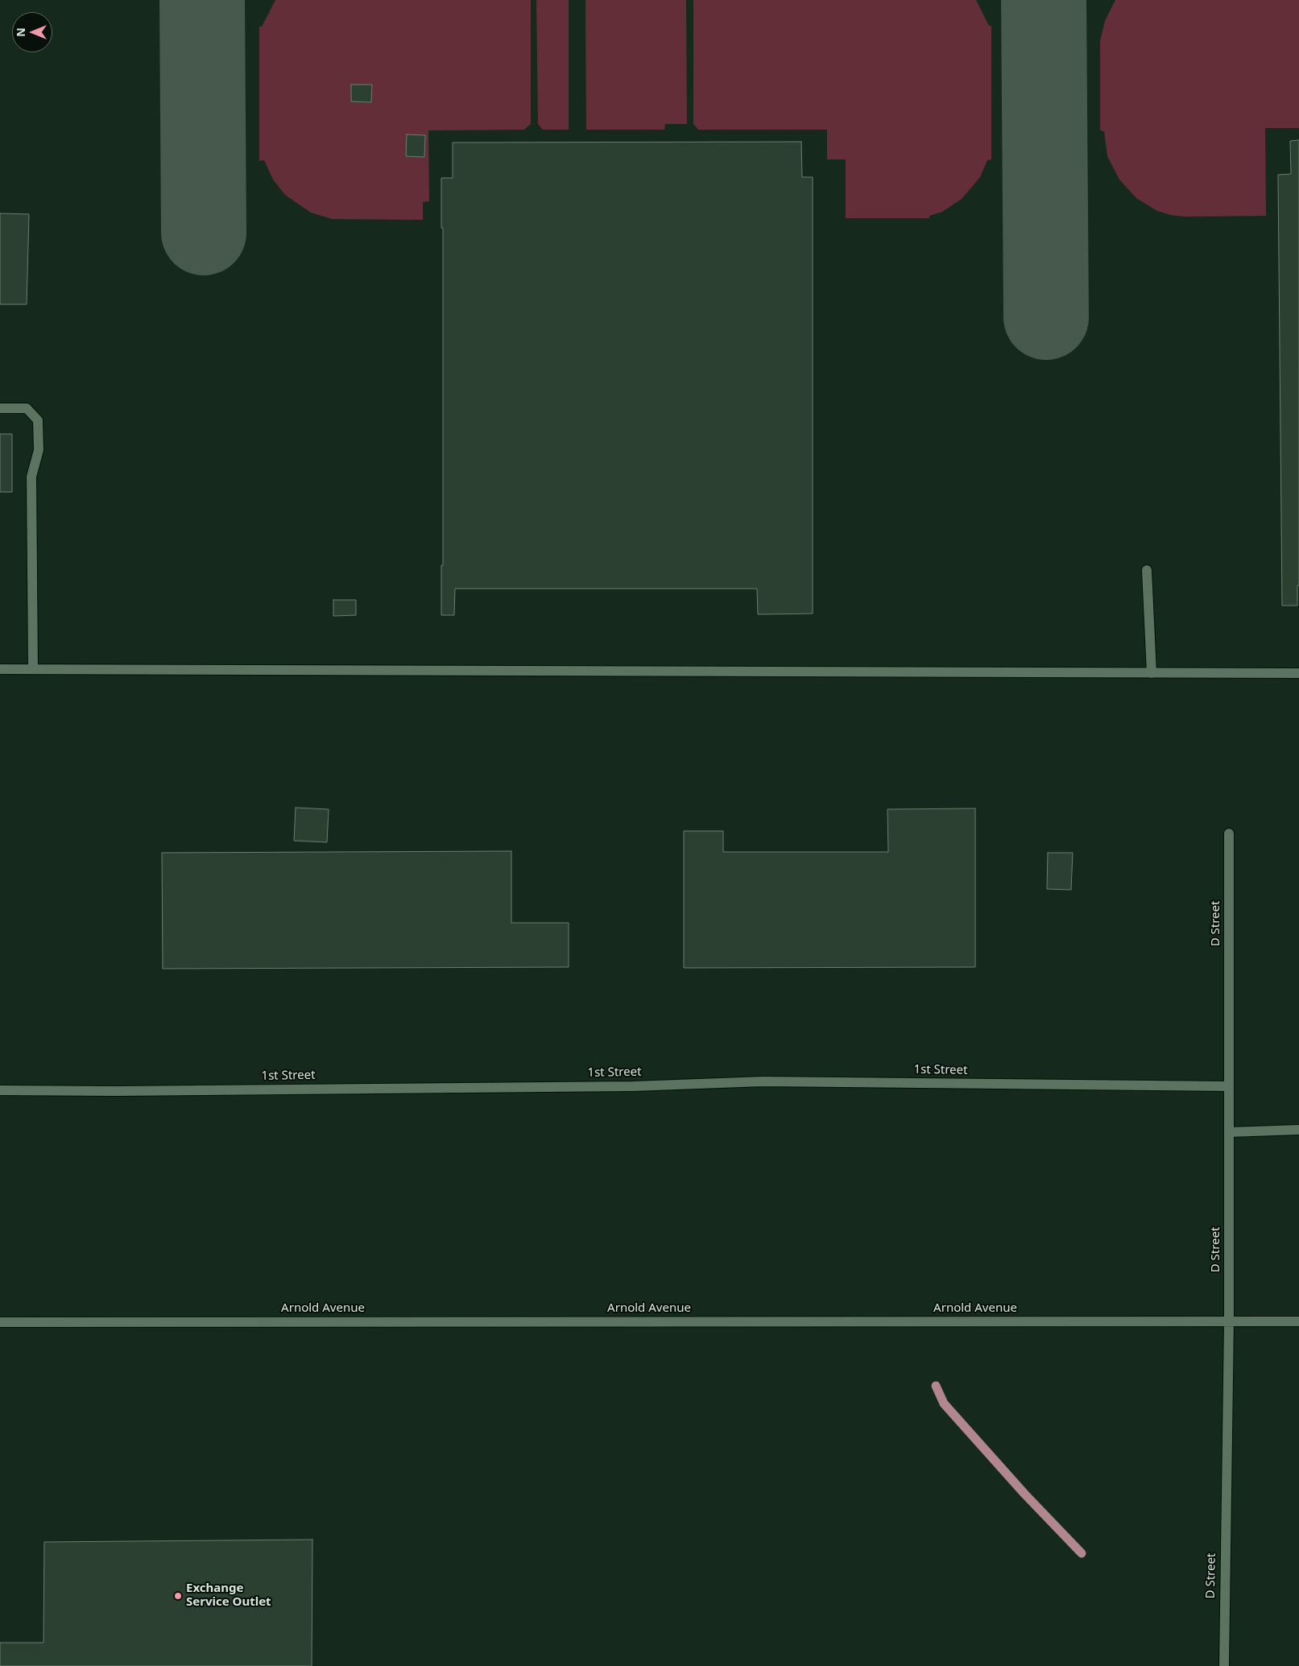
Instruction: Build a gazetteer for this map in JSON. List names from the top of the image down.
{
  "streets": {
    "street": ["D Street", "1st Street", "Arnold Avenue"]
  },
  "crossings": [
    ["D Street", "1st Street"],
    ["D Street", "Arnold Avenue"]
  ],
  "places": ["Exchange Service Outlet"],
  "north": "left"
}
